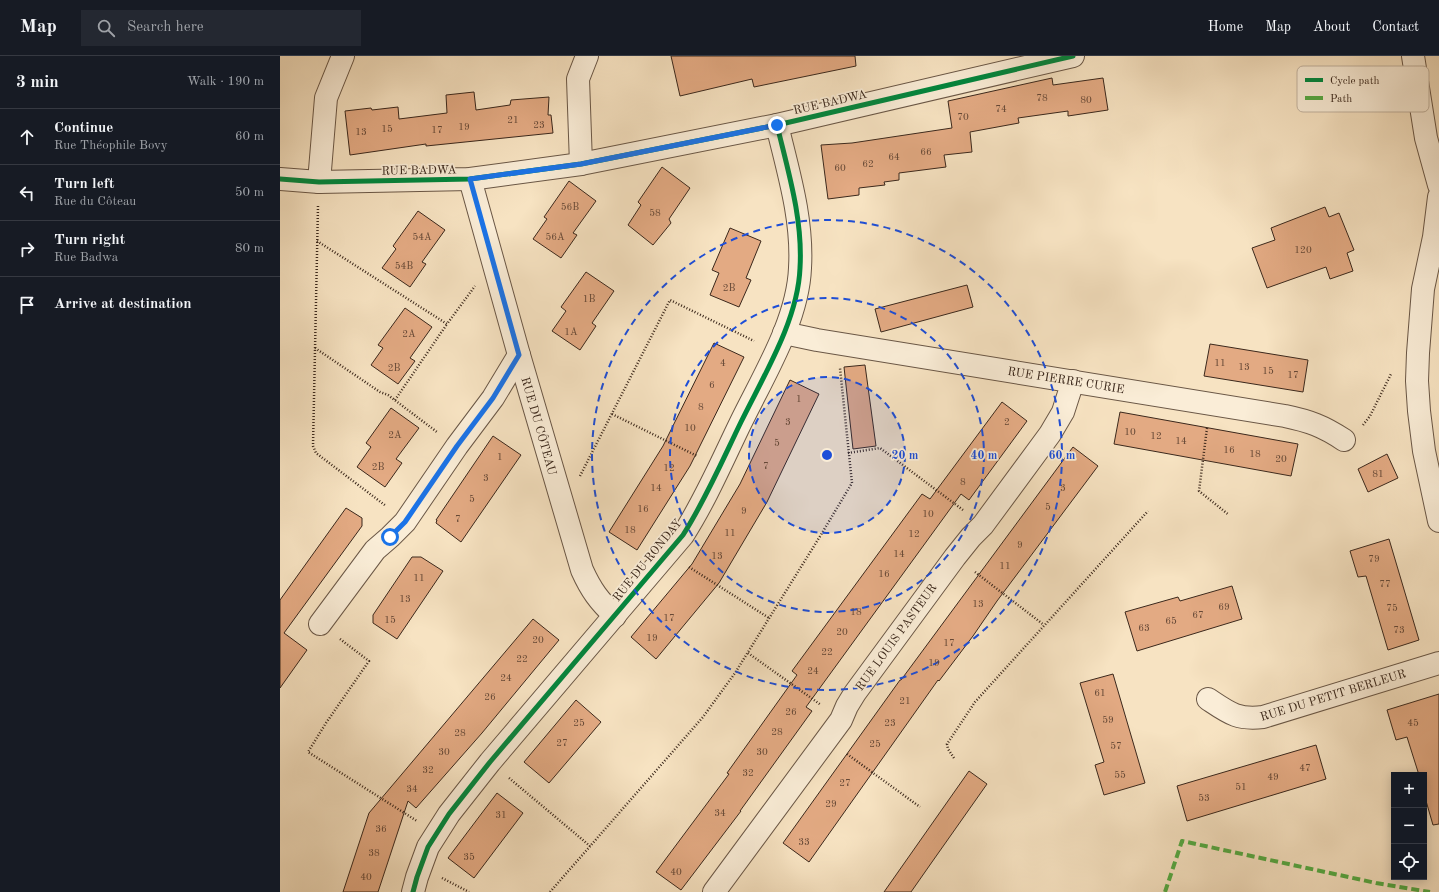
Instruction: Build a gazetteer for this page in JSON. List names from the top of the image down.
{
  "streets": {
    "street": [
      "RUE BADWA",
      "RUE PIERRE CURIE",
      "RUE DU CÔTEAU",
      "RUE DU RONDAY",
      "RUE LOUIS PASTEUR",
      "RUE DU PETIT BERLEUR"
    ]
  },
  "crossings": [
    ["RUE BADWA", "RUE DU CÔTEAU"],
    ["RUE BADWA", "RUE DU RONDAY"],
    ["RUE PIERRE CURIE", "RUE DU RONDAY"],
    ["RUE PIERRE CURIE", "RUE LOUIS PASTEUR"],
    ["RUE DU CÔTEAU", "RUE DU RONDAY"]
  ],
  "house_numbers": [
    "78",
    "80",
    "74",
    "70",
    "21",
    "23",
    "19",
    "15",
    "17",
    "13",
    "66",
    "64",
    "62",
    "60",
    "56B",
    "58",
    "54A",
    "56A",
    "120",
    "54B",
    "2B",
    "1B",
    "1A",
    "2A",
    "4",
    "11",
    "13",
    "2B",
    "15",
    "17",
    "6",
    "1",
    "8",
    "3",
    "2",
    "10",
    "10",
    "2A",
    "12",
    "14",
    "5",
    "16",
    "18",
    "1",
    "20",
    "7",
    "2B",
    "12",
    "81",
    "3",
    "8",
    "14",
    "3",
    "5",
    "5",
    "16",
    "9",
    "10",
    "7",
    "18",
    "11",
    "12",
    "9",
    "14",
    "13",
    "79",
    "11",
    "16",
    "11",
    "77",
    "13",
    "13",
    "69",
    "75",
    "18",
    "67",
    "17",
    "15",
    "65",
    "63",
    "73",
    "20",
    "19",
    "20",
    "17",
    "22",
    "22",
    "19",
    "24",
    "24",
    "61",
    "26",
    "21",
    "26",
    "59",
    "25",
    "23",
    "45",
    "28",
    "28",
    "27",
    "25",
    "57",
    "30",
    "30",
    "47",
    "32",
    "32",
    "55",
    "49",
    "27",
    "51",
    "34",
    "53",
    "29",
    "34",
    "31",
    "36",
    "33",
    "38",
    "35",
    "40",
    "40"
  ],
  "legend": ["Cycle path", "Path"],
  "page": {
    "header": "Map",
    "search": "Search here",
    "nav": [
      "Home",
      "Map",
      "About",
      "Contact"
    ],
    "heading": ["3 min", "Walk · 190 m"],
    "list": [
      ["Continue", "Rue Théophile Bovy", "60 m"],
      ["Turn left", "Rue du Côteau", "50 m"],
      ["Turn right", "Rue Badwa", "80 m"],
      "Arrive at destination"
    ],
    "map_buttons": ["+", "−"]
  },
  "rings": ["20 m", "40 m", "60 m"]
}
